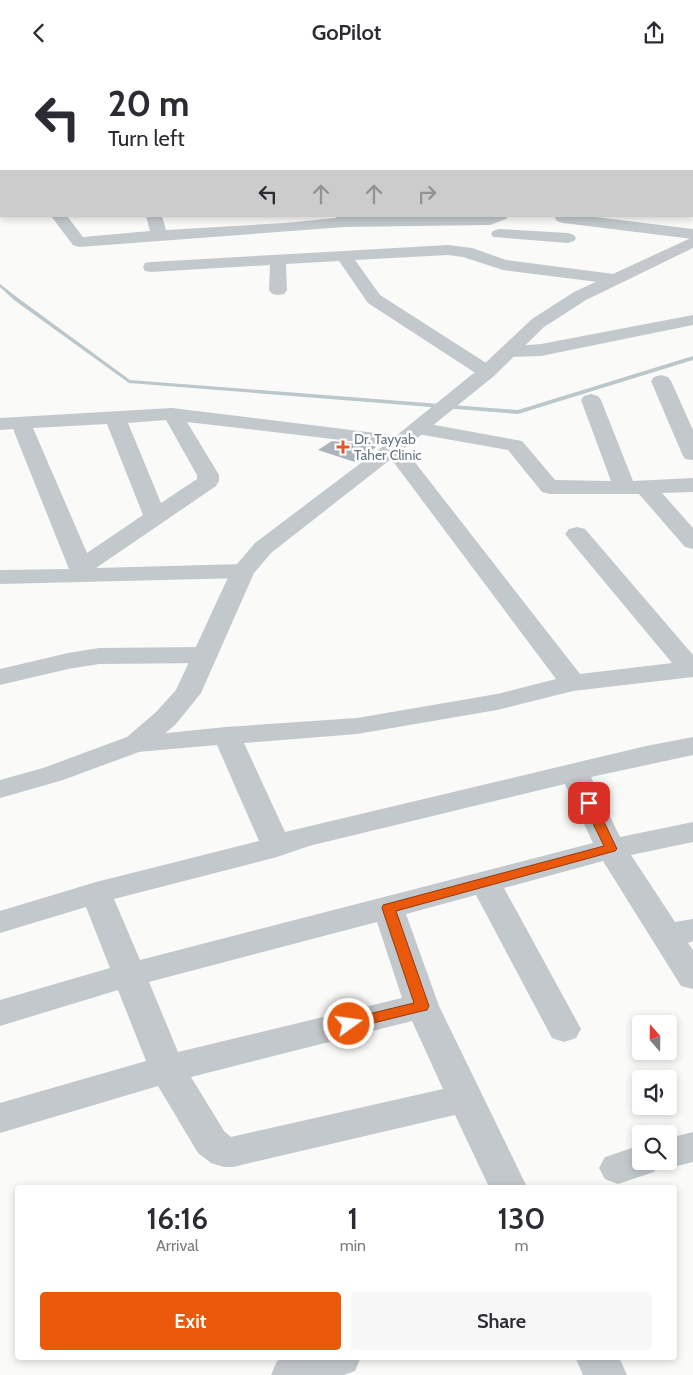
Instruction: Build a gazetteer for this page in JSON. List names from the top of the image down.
{
  "places": {
    "health": ["Dr. Tayyab Taher Clinic"]
  },
  "north": "top",
  "page": {
    "header": "GoPilot",
    "turn": ["20 m", "Turn left"],
    "eta": [
      "16:16",
      "Arrival",
      "1",
      "min",
      "130",
      "m"
    ],
    "buttons": ["Exit", "Share"]
  }
}
